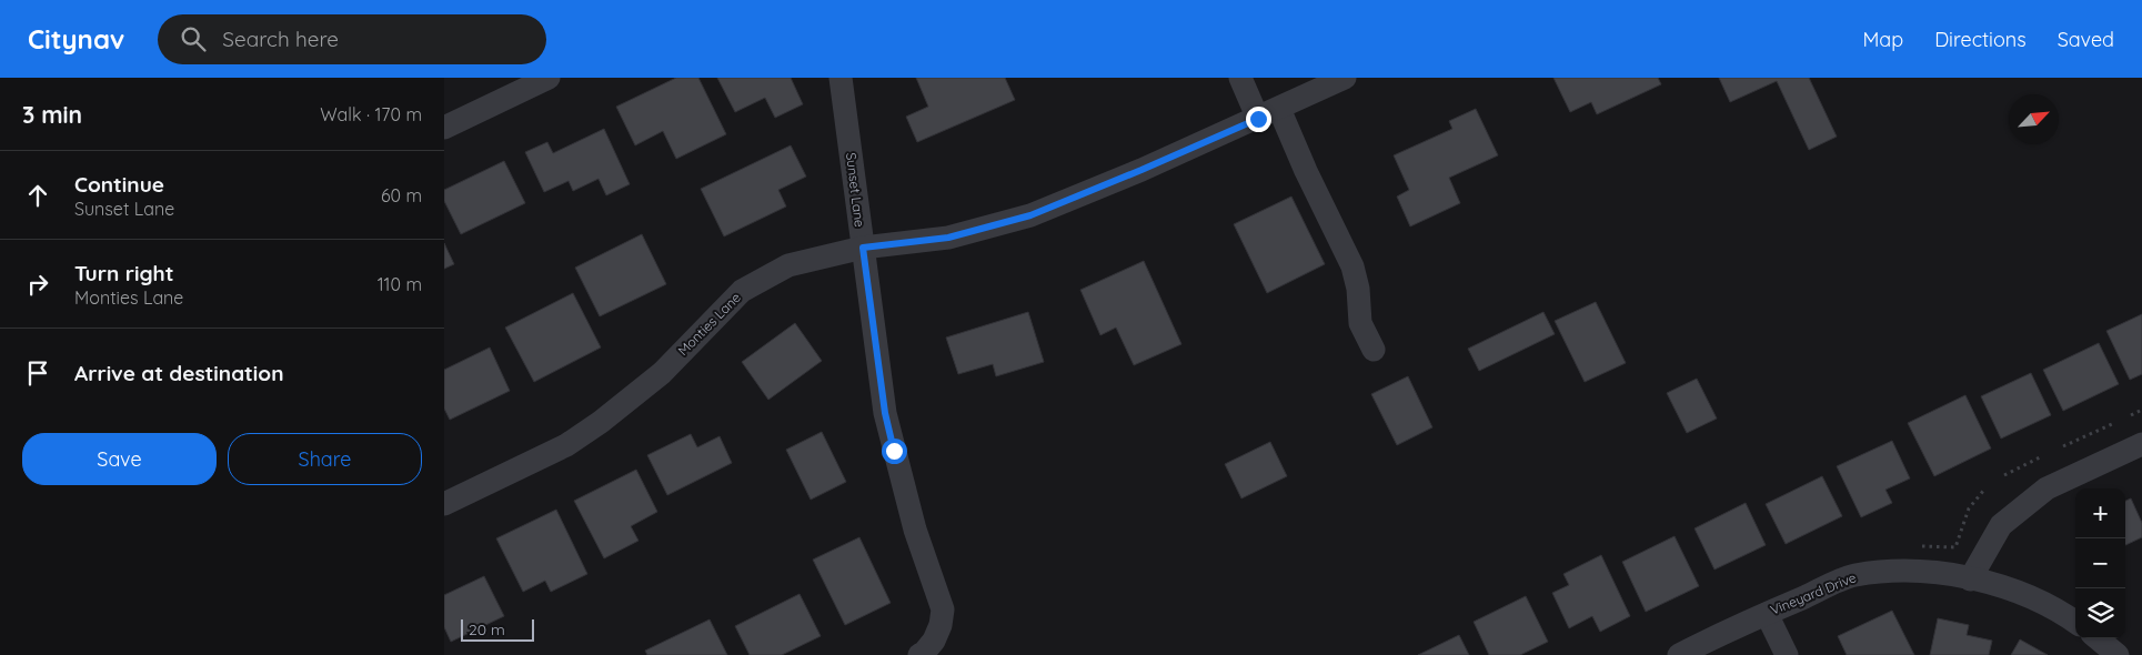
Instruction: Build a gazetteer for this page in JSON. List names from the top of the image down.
{
  "streets": {
    "street": ["Sunset Lane", "Monties Lane", "Vineyard Drive"]
  },
  "crossings": [
    ["Sunset Lane", "Monties Lane"]
  ],
  "scale_bar": "20 m",
  "north": "top right",
  "page": {
    "header": "Citynav",
    "search": "Search here",
    "nav": ["Map", "Directions", "Saved"],
    "heading": ["3 min", "Walk · 170 m"],
    "list": [
      ["Continue", "Sunset Lane", "60 m"],
      ["Turn right", "Monties Lane", "110 m"],
      "Arrive at destination"
    ],
    "buttons": ["Save", "Share"],
    "map_buttons": ["+", "−"],
    "scale": "20 m"
  }
}
